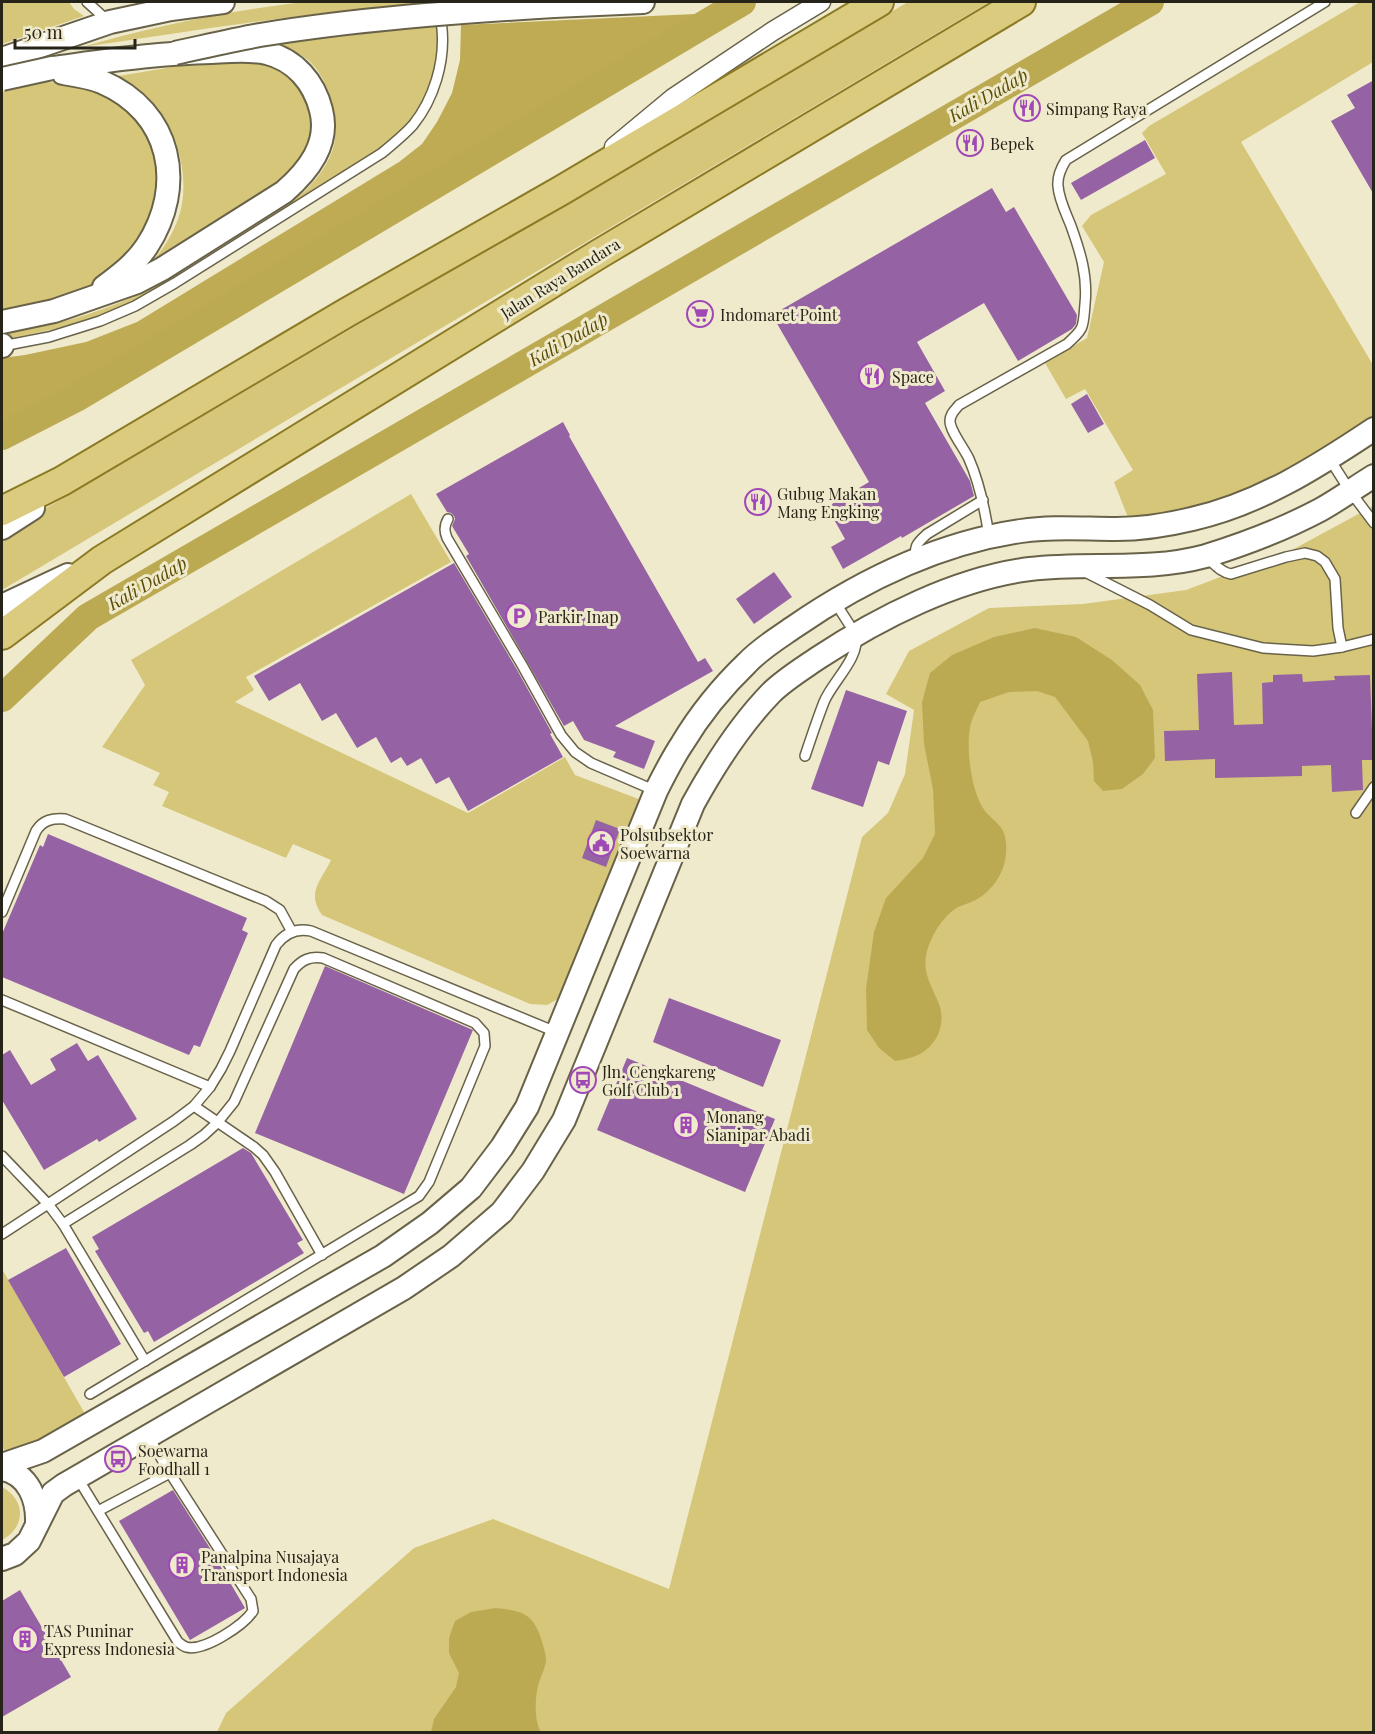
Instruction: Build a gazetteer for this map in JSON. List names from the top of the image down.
{
  "streets": {
    "main road": ["Jalan Raya Bandara"]
  },
  "water": ["Kali Dadap"],
  "places": {
    "restaurant": [
      "Simpang Raya",
      "Bepek",
      "Space",
      "Gubug Makan Mang Engking"
    ],
    "supermarket": ["Indomaret Point"],
    "parking": ["Parkir Inap"],
    "public building": ["Polsubsektor Soewarna"],
    "bus stop": ["Jln. Cengkareng Golf Club 1", "Soewarna Foodhall 1"],
    "building": ["Monang Sianipar Abadi", "Panalpina Nusajaya Transport Indonesia", "TAS Puninar Express Indonesia"]
  },
  "scale_bar": "50 m"
}
